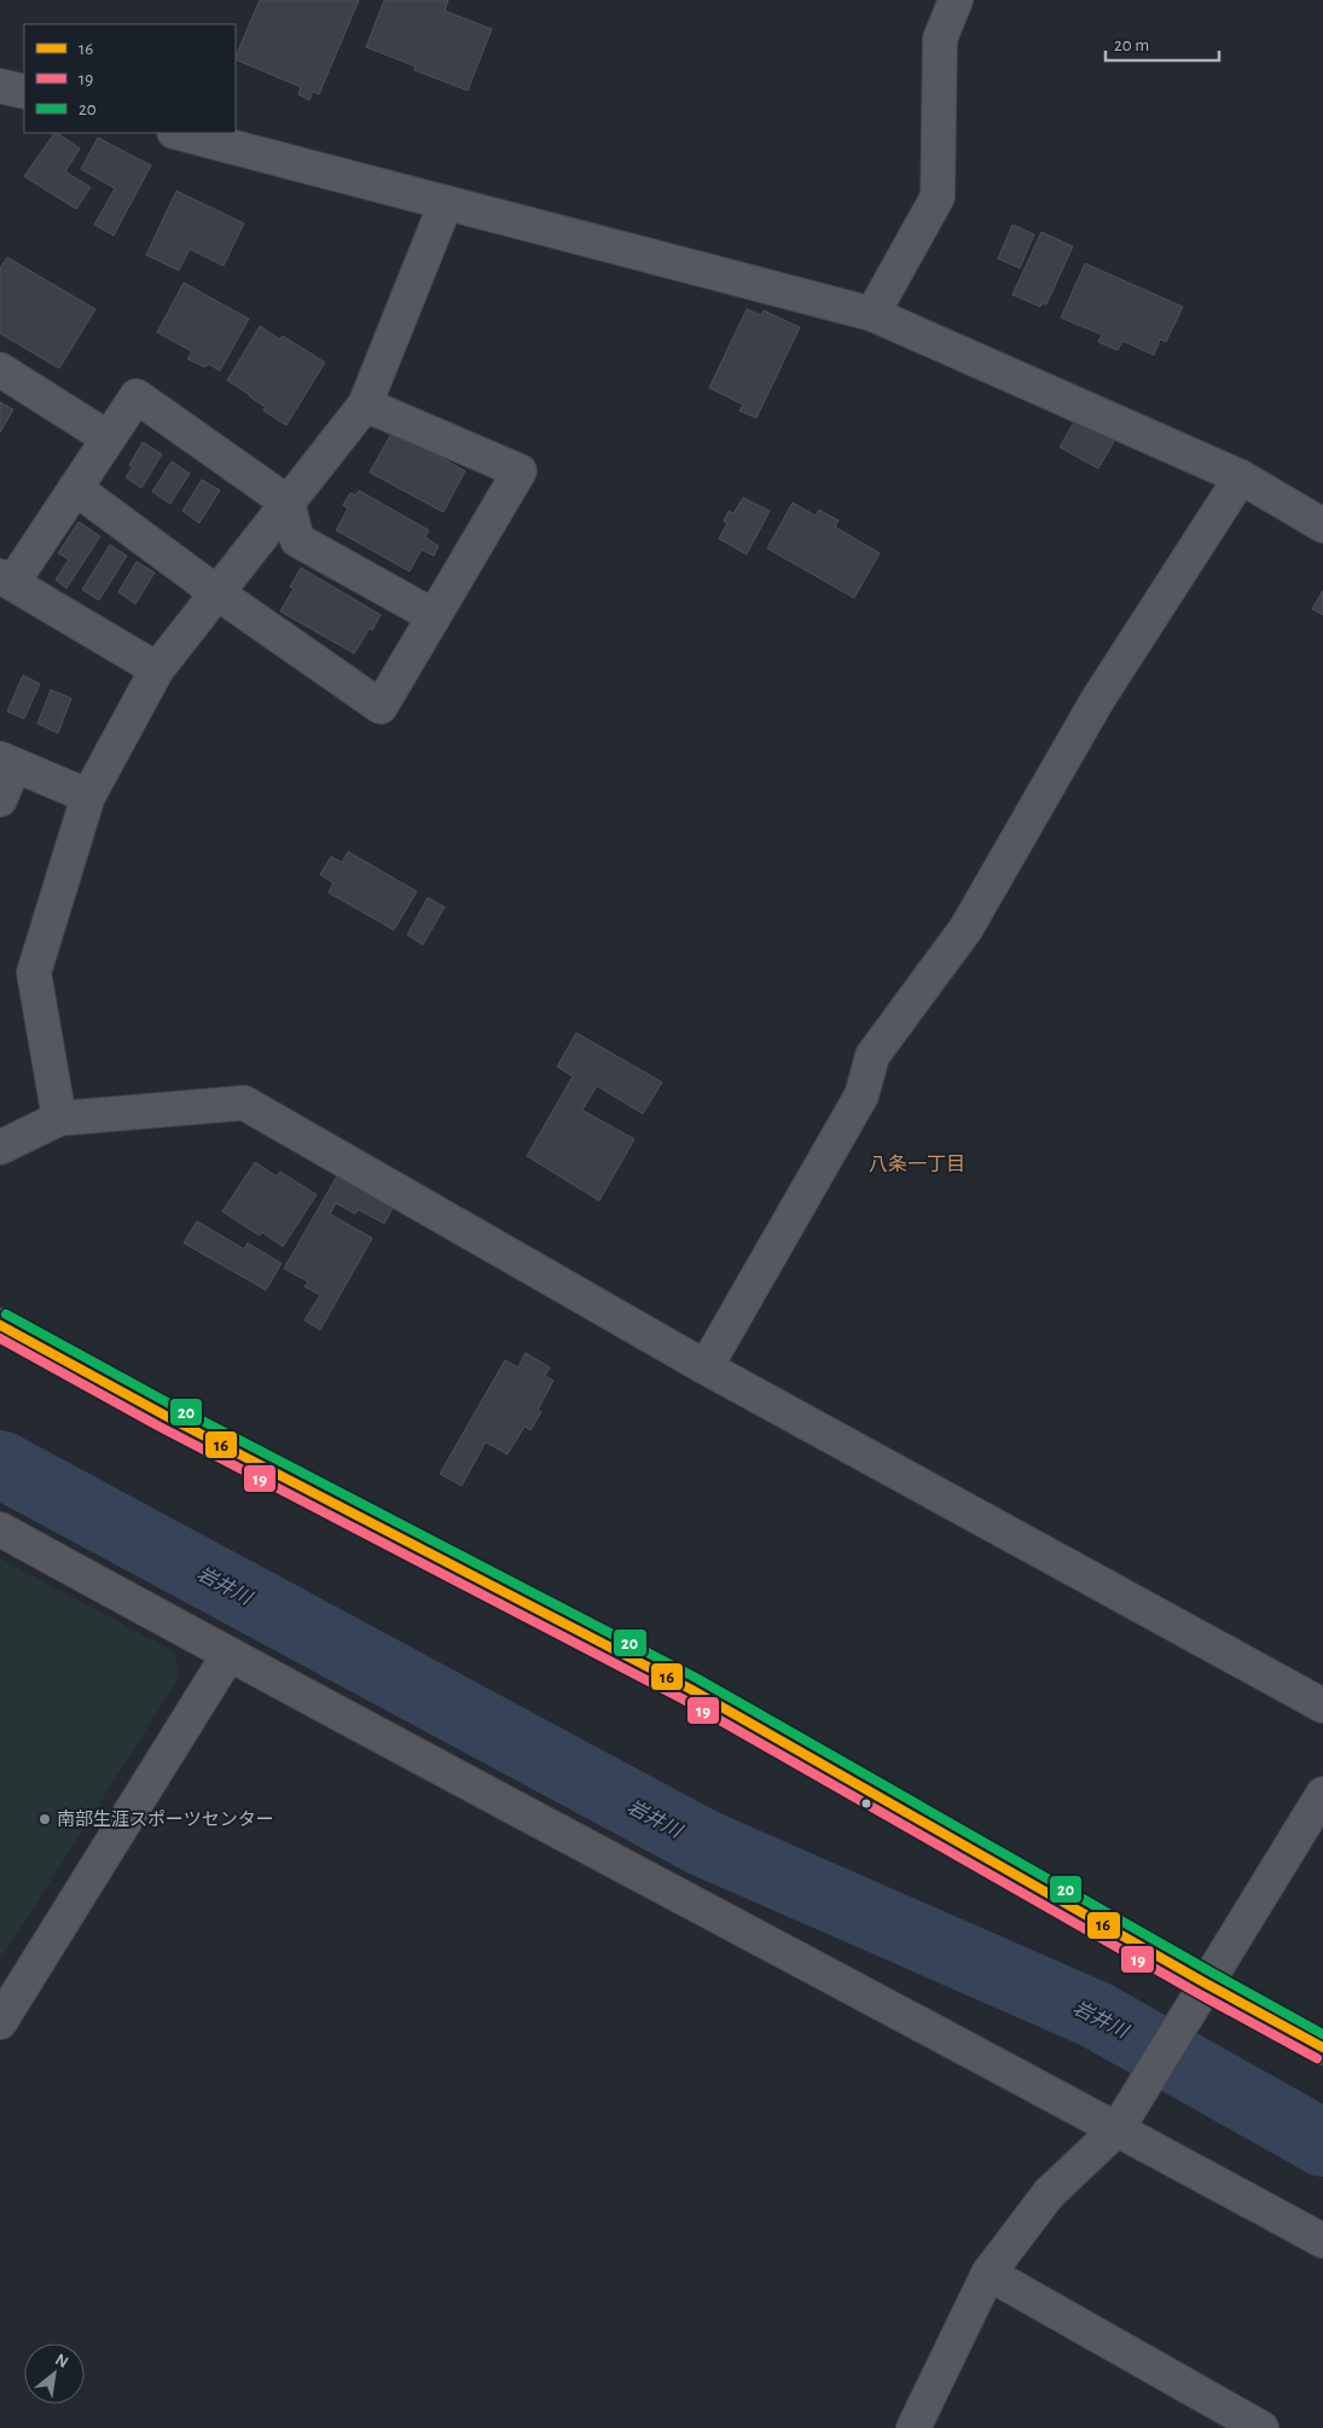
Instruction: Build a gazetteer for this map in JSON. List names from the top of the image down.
{
  "districts": ["八条一丁目"],
  "water": ["岩井川"],
  "places": ["南部生涯スポーツセンター"],
  "lines": ["transit line 20", "transit line 16", "transit line 19"],
  "legend": ["16", "19", "20"],
  "scale_bar": "20 m",
  "north": "top right"
}
